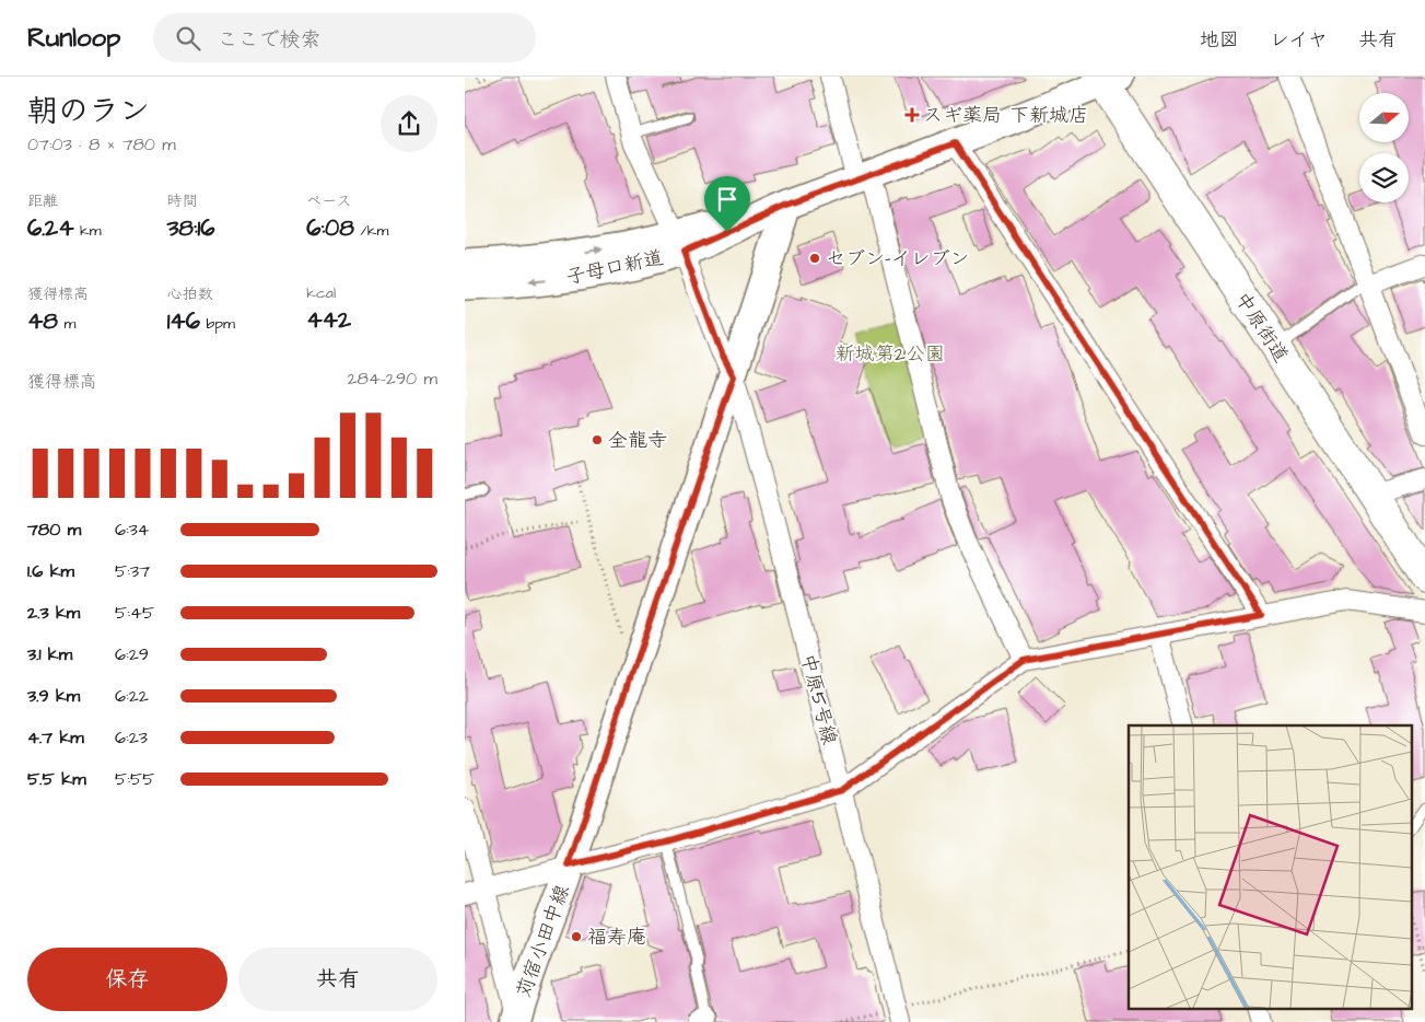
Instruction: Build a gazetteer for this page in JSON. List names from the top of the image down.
{
  "streets": {
    "main road": ["中原街道"],
    "street": ["子母口新道", "中原5号線", "苅宿小田中線"]
  },
  "crossings": [
    ["子母口新道", "中原街道"],
    ["子母口新道", "中原5号線"],
    ["子母口新道", "苅宿小田中線"],
    ["中原5号線", "苅宿小田中線"]
  ],
  "parks": ["新城第2公園"],
  "places": {
    "health": ["スギ薬局 下新城店"],
    "other": ["セブン-イレブン", "全龍寺", "福寿庵"]
  },
  "north": "right",
  "page": {
    "header": "Runloop",
    "search": "ここで検索",
    "nav": ["地図", "レイヤ", "共有"],
    "heading": ["朝のラン", "07:03 · 8 × 780 m"],
    "stats": [
      ["距離", "6.24 km"],
      ["時間", "38:16"],
      ["ペース", "6:08 /km"],
      ["獲得標高", "48 m"],
      ["心拍数", "146 bpm"],
      ["kcal", "442"]
    ],
    "chart": ["獲得標高", "284–290 m"],
    "list": [
      {
        "name": "780 m",
        "note": "6:34"
      },
      {
        "name": "1.6 km",
        "note": "5:37"
      },
      {
        "name": "2.3 km",
        "note": "5:45"
      },
      {
        "name": "3.1 km",
        "note": "6:29"
      },
      {
        "name": "3.9 km",
        "note": "6:22"
      },
      {
        "name": "4.7 km",
        "note": "6:23"
      },
      {
        "name": "5.5 km",
        "note": "5:55"
      }
    ],
    "buttons": ["保存", "共有"]
  }
}
